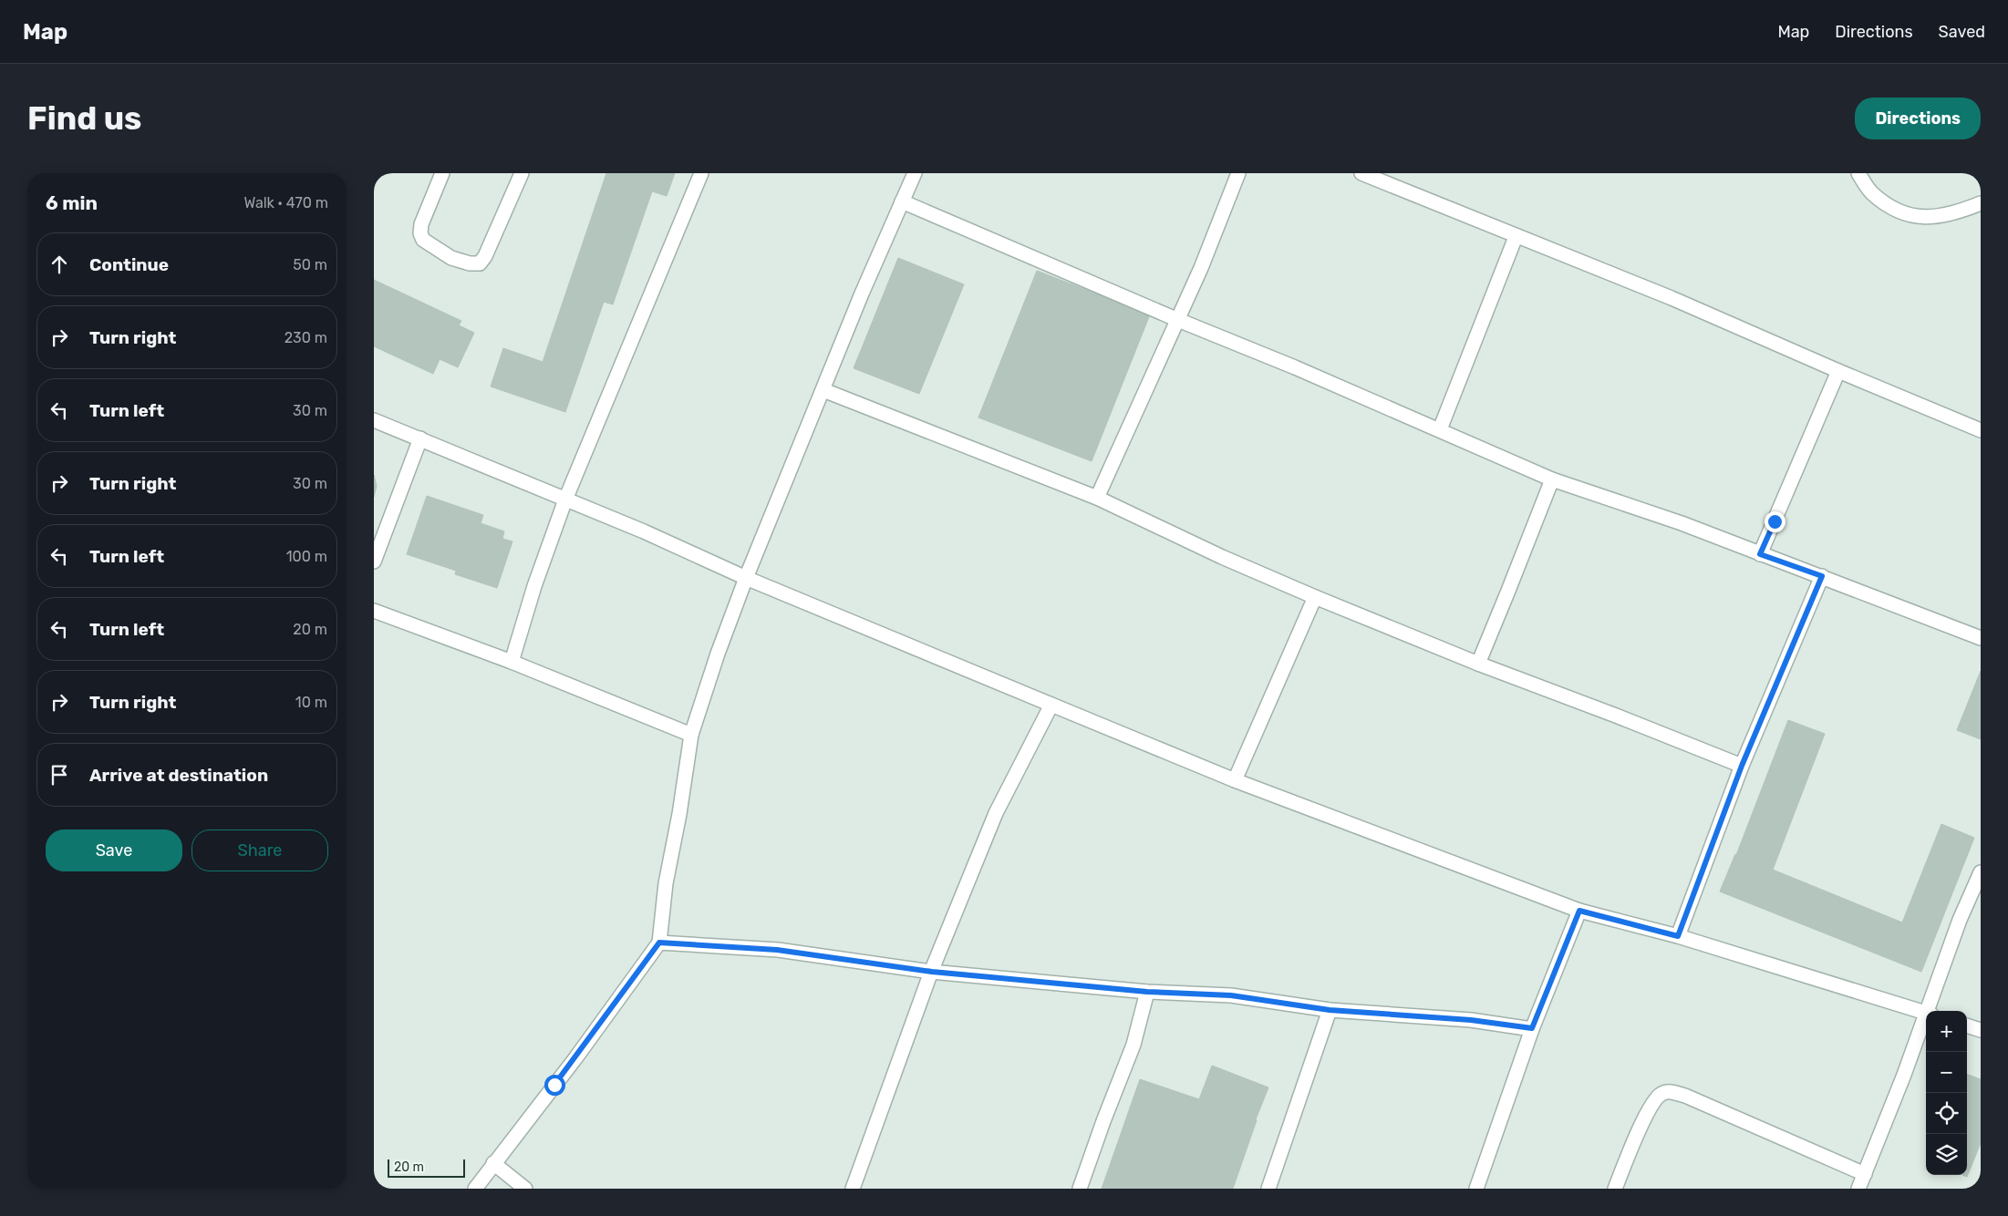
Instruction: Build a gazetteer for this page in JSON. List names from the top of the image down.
{
  "scale_bar": "20 m",
  "page": {
    "header": "Map",
    "nav": ["Map", "Directions", "Saved"],
    "buttons": [
      "Directions",
      ["Save", "Share"]
    ],
    "title": "Find us",
    "heading": ["6 min", "Walk · 470 m"],
    "list": [
      ["Continue", "50 m"],
      ["Turn right", "230 m"],
      ["Turn left", "30 m"],
      ["Turn right", "30 m"],
      ["Turn left", "100 m"],
      ["Turn left", "20 m"],
      ["Turn right", "10 m"],
      "Arrive at destination"
    ],
    "map_buttons": ["+", "−"],
    "scale": "20 m"
  }
}
